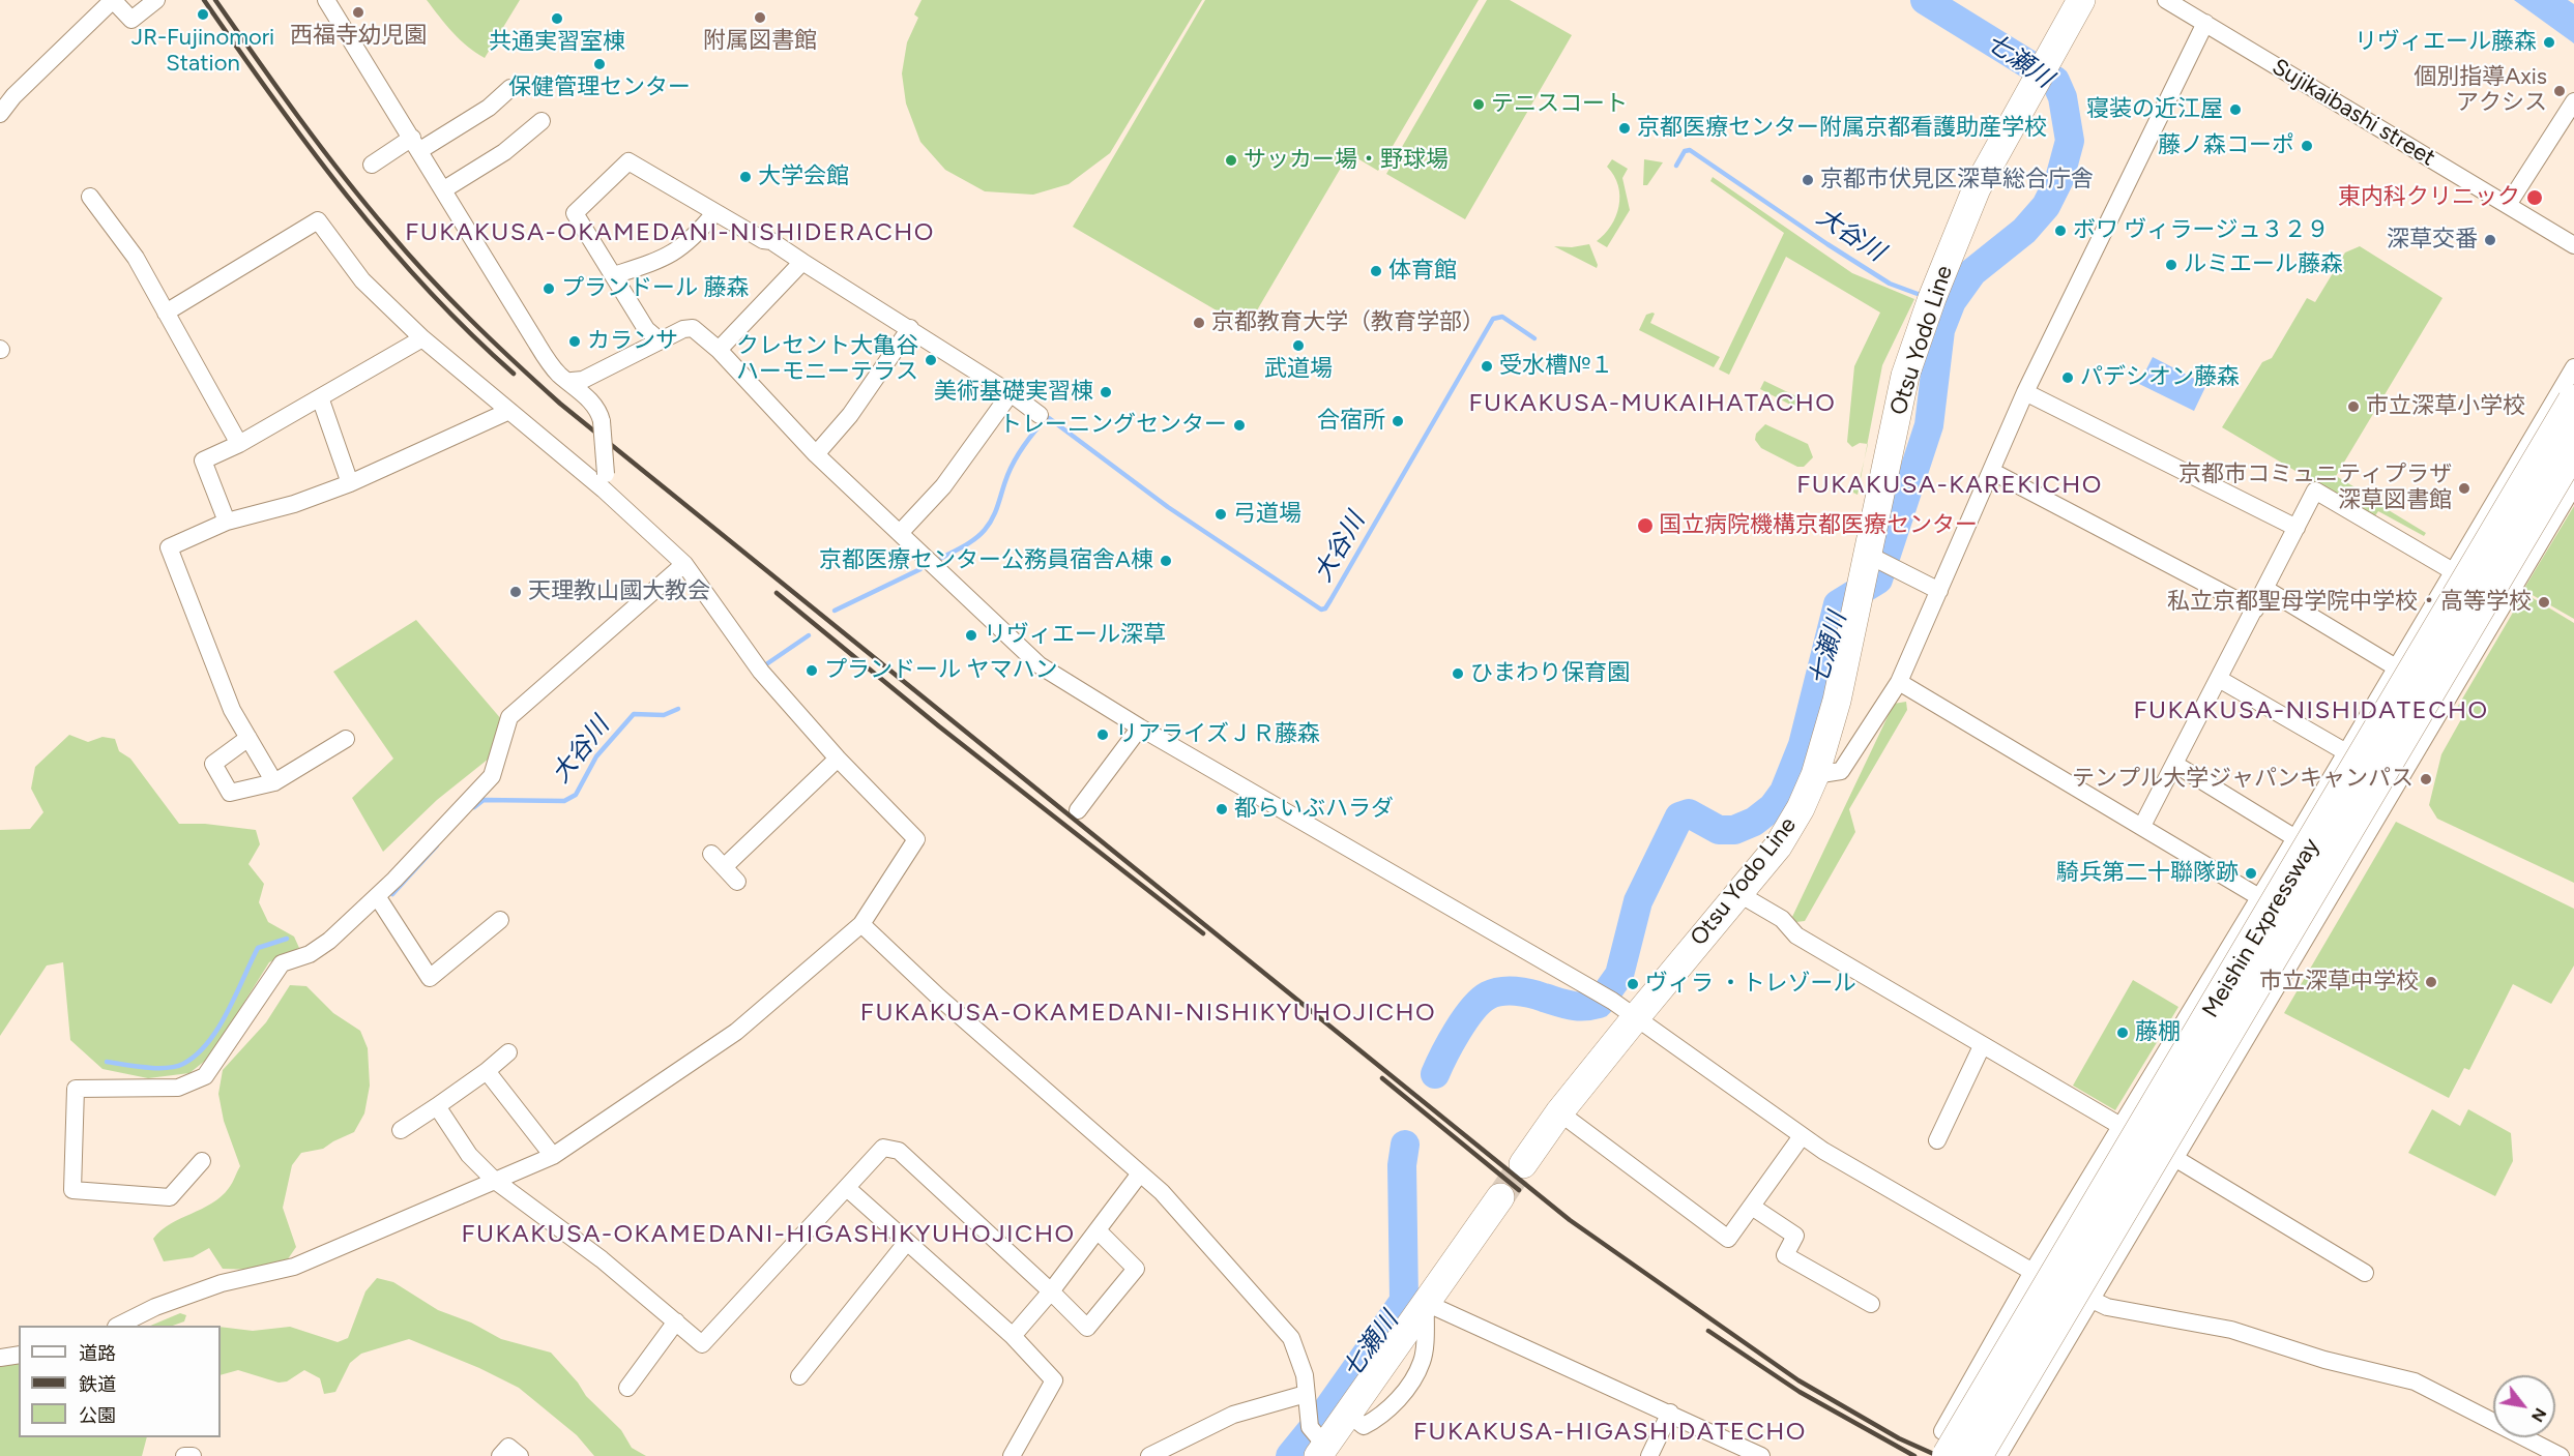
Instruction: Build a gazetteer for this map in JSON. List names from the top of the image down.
{
  "streets": {
    "highway": ["Meishin Expressway"],
    "main road": ["Otsu Yodo Line"],
    "street": ["Sujikaibashi street"]
  },
  "districts": [
    "FUKAKUSA-OKAMEDANI-NISHIDERACHO",
    "FUKAKUSA-MUKAIHATACHO",
    "FUKAKUSA-KAREKICHO",
    "FUKAKUSA-NISHIDATECHO",
    "FUKAKUSA-OKAMEDANI-NISHIKYUHOJICHO",
    "FUKAKUSA-OKAMEDANI-HIGASHIKYUHOJICHO",
    "FUKAKUSA-HIGASHIDATECHO"
  ],
  "water": ["七瀬川", "大谷川"],
  "places": [
    "西福寺幼児園",
    "JR-Fujinomori Station",
    "附属図書館",
    "共通実習室棟",
    "リヴィエール藤森",
    "保健管理センター",
    "個別指導Axis アクシス",
    "テニスコート",
    "寝装の近江屋",
    "京都医療センター附属京都看護助産学校",
    "藤ノ森コーポ",
    "サッカー場・野球場",
    "大学会館",
    "京都市伏見区深草総合庁舎",
    "東内科クリニック",
    "ボワ ヴィラージュ３２９",
    "深草交番",
    "ルミエール藤森",
    "体育館",
    "プランドール 藤森",
    "京都教育大学（教育学部）",
    "カランサ",
    "武道場",
    "クレセント大亀谷 ハーモニーテラス",
    "受水槽№１",
    "パデシオン藤森",
    "美術基礎実習棟",
    "市立深草小学校",
    "合宿所",
    "トレーニングセンター",
    "京都市コミュニティプラザ 深草図書館",
    "弓道場",
    "国立病院機構京都医療センター",
    "京都医療センター公務員宿舎A棟",
    "天理教山國大教会",
    "私立京都聖母学院中学校・高等学校",
    "リヴィエール深草",
    "プランドール ヤマハン",
    "ひまわり保育園",
    "リアライズＪＲ藤森",
    "テンプル大学ジャパンキャンパス",
    "都らいぶハラダ",
    "騎兵第二十聯隊跡",
    "市立深草中学校",
    "ヴィラ ・トレゾール",
    "藤棚"
  ],
  "legend": ["道路", "鉄道", "公園"],
  "north": "bottom right"
}
